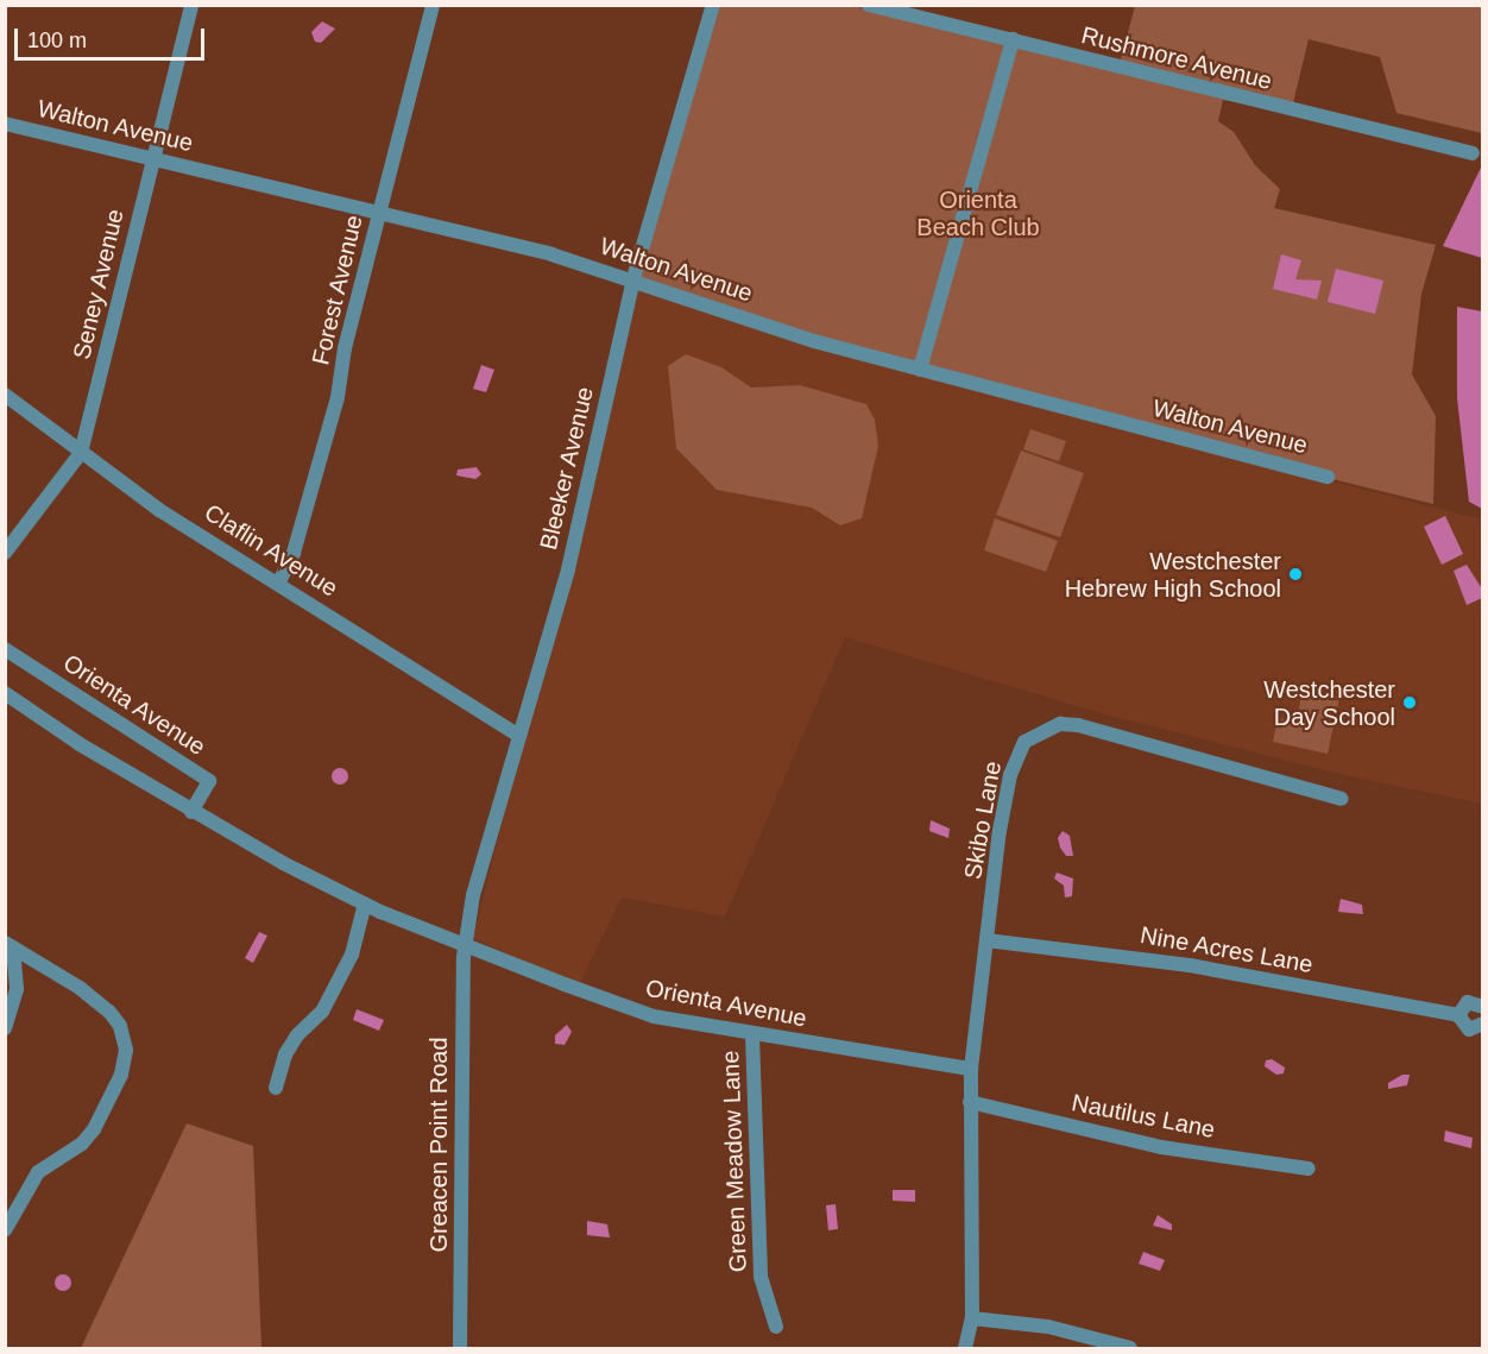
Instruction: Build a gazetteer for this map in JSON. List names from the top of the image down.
{
  "streets": {
    "street": [
      "Rushmore Avenue",
      "Walton Avenue",
      "Seney Avenue",
      "Forest Avenue",
      "Bleeker Avenue",
      "Claflin Avenue",
      "Orienta Avenue",
      "Skibo Lane",
      "Nine Acres Lane",
      "Nautilus Lane",
      "Greacen Point Road",
      "Green Meadow Lane"
    ]
  },
  "crossings": [
    ["Walton Avenue", "Seney Avenue"],
    ["Walton Avenue", "Forest Avenue"],
    ["Walton Avenue", "Bleeker Avenue"],
    ["Seney Avenue", "Claflin Avenue"],
    ["Forest Avenue", "Claflin Avenue"],
    ["Bleeker Avenue", "Claflin Avenue"],
    ["Bleeker Avenue", "Orienta Avenue"],
    ["Bleeker Avenue", "Greacen Point Road"],
    ["Orienta Avenue", "Skibo Lane"],
    ["Orienta Avenue", "Greacen Point Road"],
    ["Orienta Avenue", "Green Meadow Lane"],
    ["Skibo Lane", "Nine Acres Lane"]
  ],
  "parks": ["Orienta Beach Club"],
  "places": ["Westchester Hebrew High School", "Westchester Day School"],
  "scale_bar": "100 m"
}
